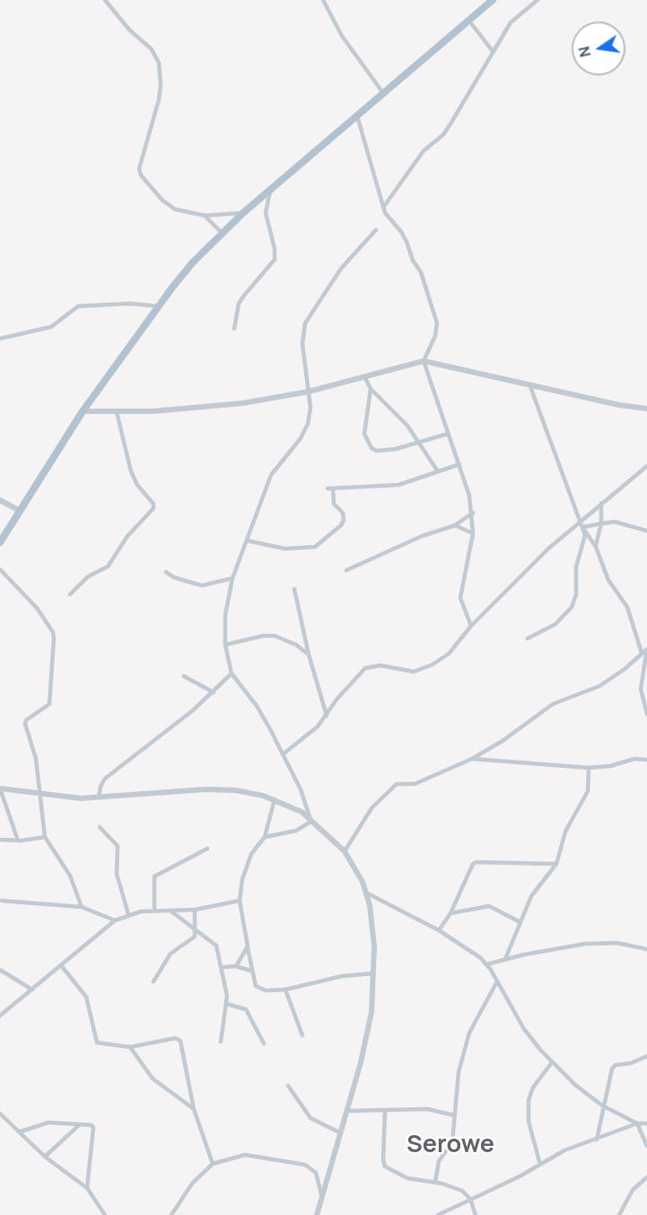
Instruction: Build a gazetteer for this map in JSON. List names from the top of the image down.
{
  "districts": ["Serowe"],
  "north": "left"
}
